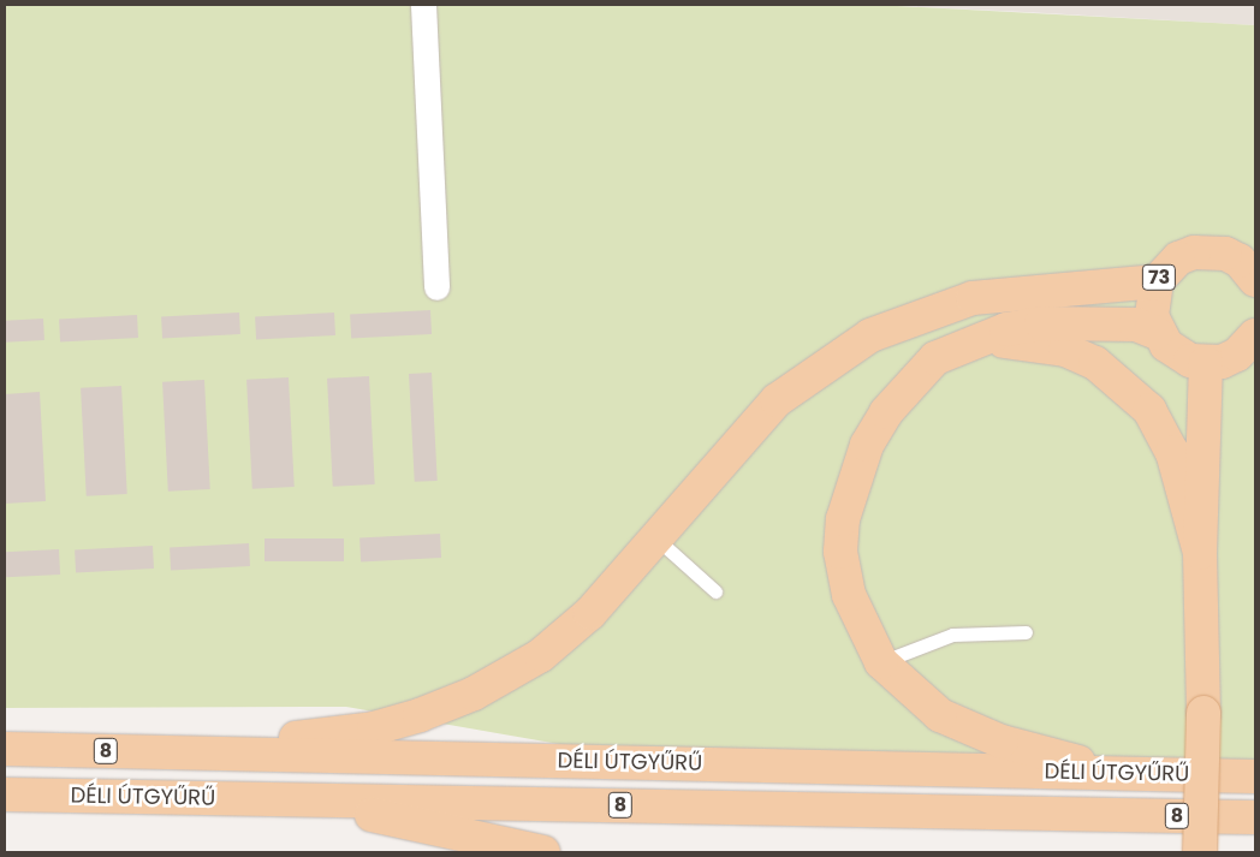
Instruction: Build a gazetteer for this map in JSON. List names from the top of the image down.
{
  "streets": {
    "main road": ["73", "8", "DÉLI ÚTGYŰRŰ"]
  }
}
